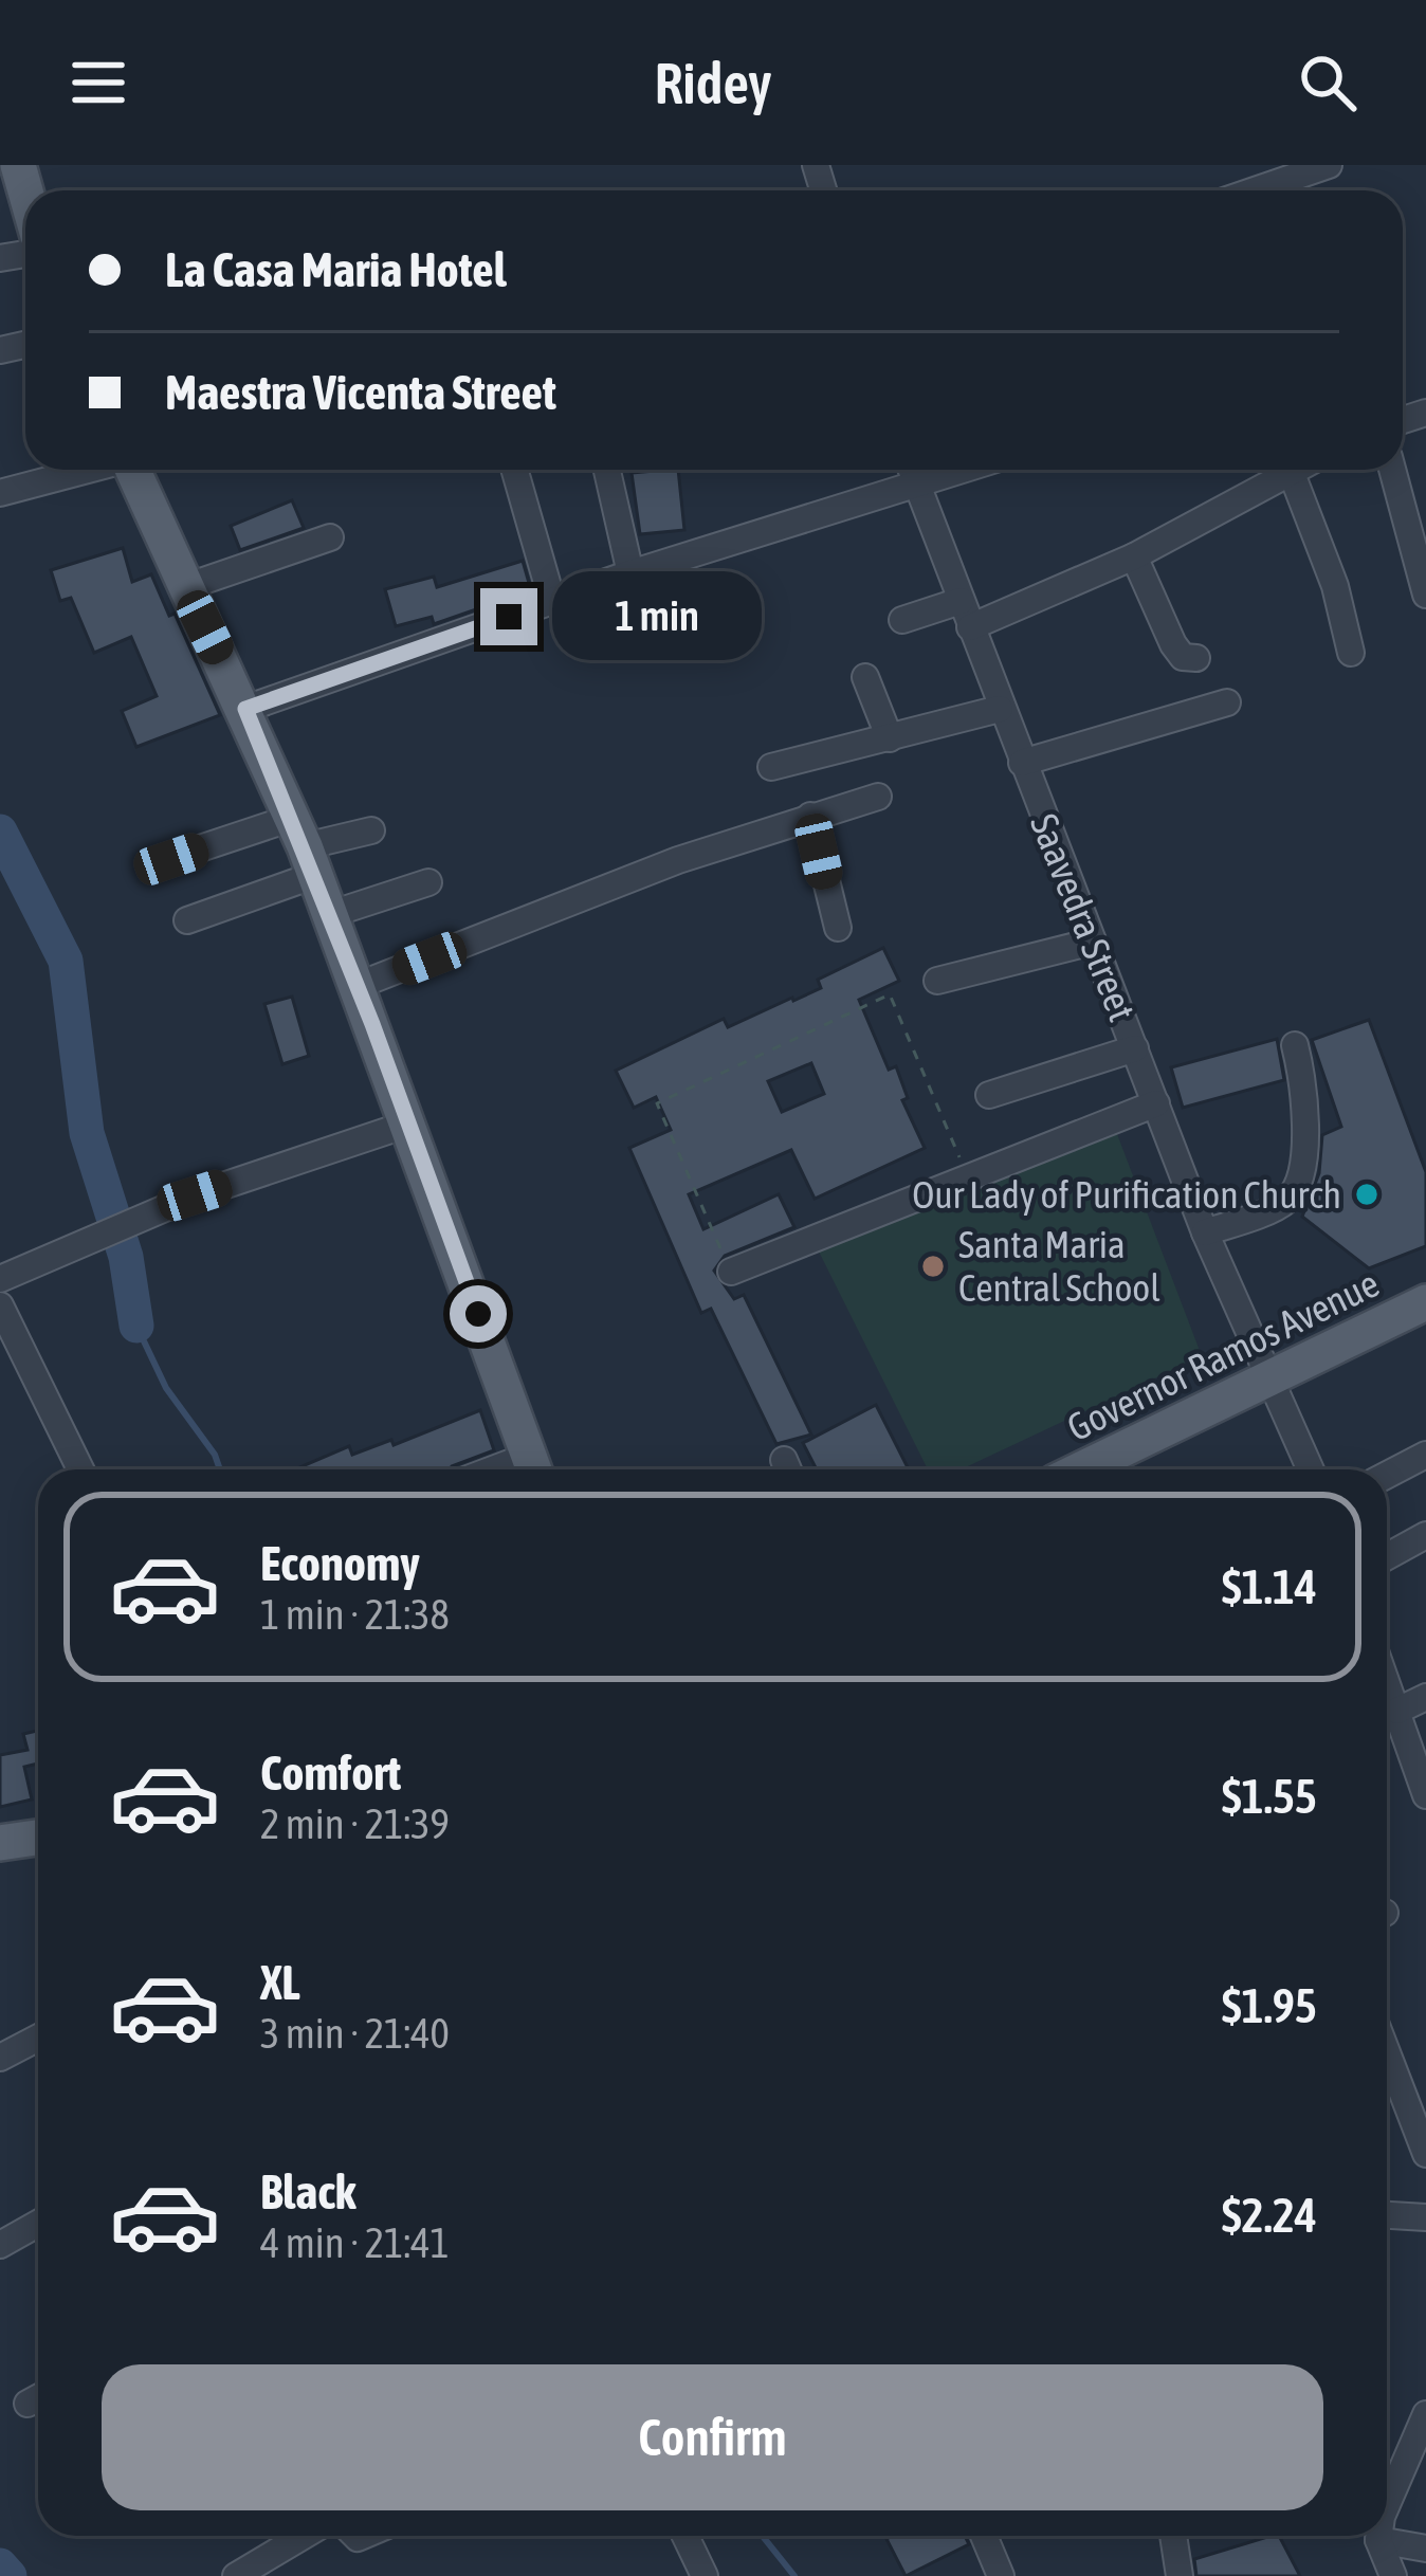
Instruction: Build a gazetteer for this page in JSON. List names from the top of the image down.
{
  "streets": {
    "main road": ["Governor Ramos Avenue"],
    "street": ["Saavedra Street"]
  },
  "crossings": [
    ["Saavedra Street", "Governor Ramos Avenue"]
  ],
  "places": ["Our Lady of Purification Church", "Santa Maria Central School"],
  "page": {
    "header": "Ridey",
    "banner": ["La Casa Maria Hotel", "Maestra Vicenta Street"],
    "bubble": "1 min",
    "list": [
      {
        "name": "Economy",
        "note": "1 min · 21:38",
        "value": "$1.14"
      },
      {
        "name": "Comfort",
        "note": "2 min · 21:39",
        "value": "$1.55"
      },
      {
        "name": "XL",
        "note": "3 min · 21:40",
        "value": "$1.95"
      },
      {
        "name": "Black",
        "note": "4 min · 21:41",
        "value": "$2.24"
      }
    ],
    "buttons": "Confirm"
  }
}
